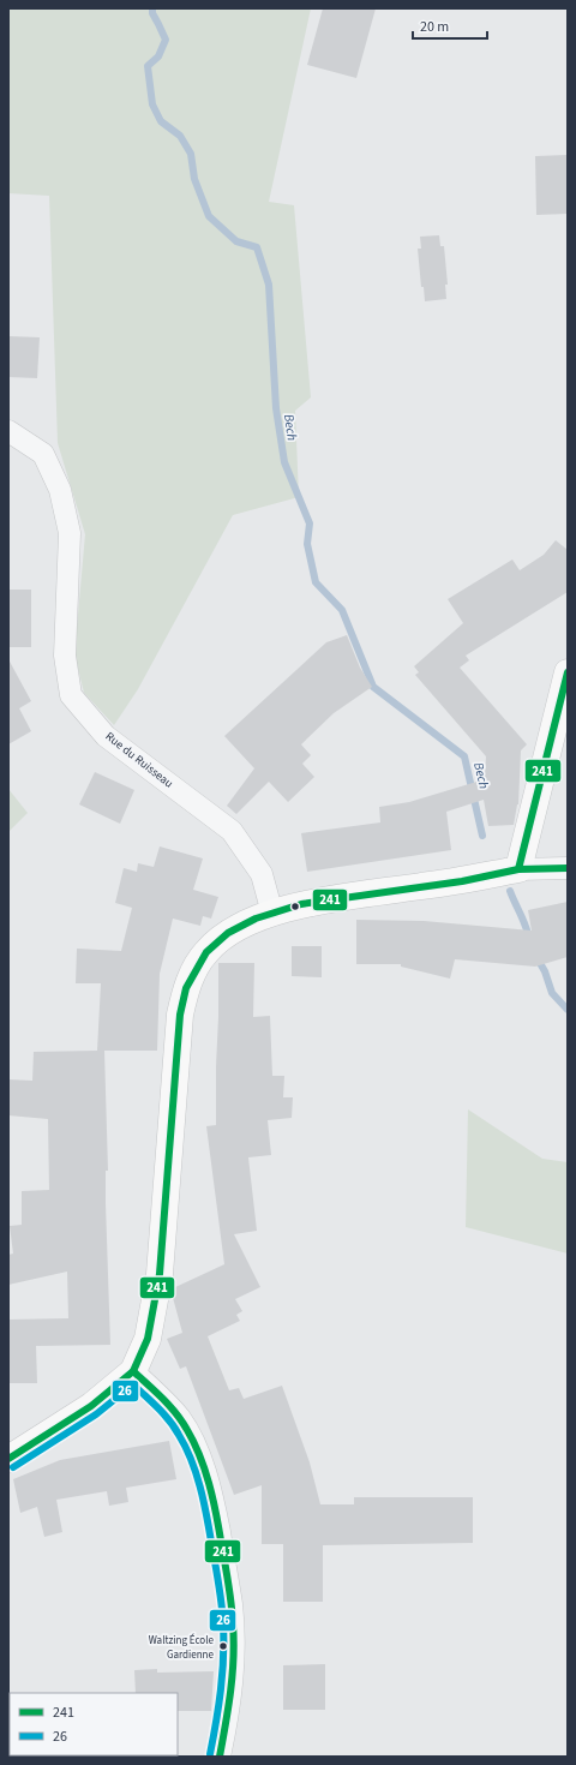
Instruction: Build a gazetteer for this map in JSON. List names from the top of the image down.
{
  "streets": {
    "street": ["Rue du Ruisseau"]
  },
  "water": ["Bech"],
  "places": ["Waltzing École Gardienne"],
  "lines": ["transit line 241", "transit line 26"],
  "legend": ["241", "26"],
  "scale_bar": "20 m"
}
